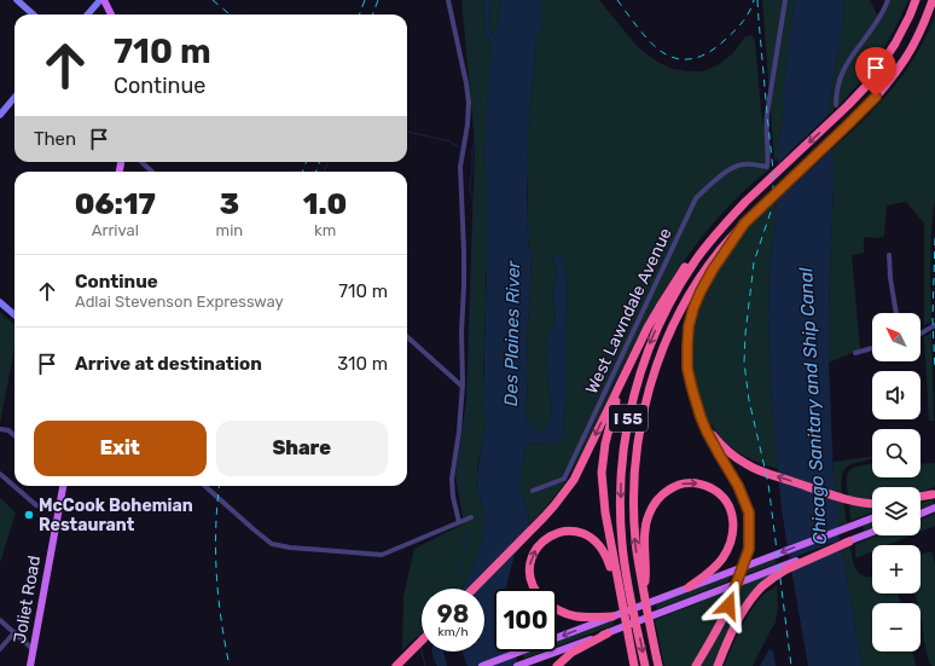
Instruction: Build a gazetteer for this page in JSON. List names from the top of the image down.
{
  "streets": {
    "highway": ["I 55"],
    "main road": ["Joliet Road"],
    "street": ["West Lawndale Avenue"]
  },
  "water": ["Des Plaines River", "Chicago Sanitary and Ship Canal"],
  "places": ["McCook Bohemian Restaurant"],
  "north": "top left",
  "page": {
    "turn": ["710 m", "Continue"],
    "then": "Then",
    "eta": [
      "06:17",
      "Arrival",
      "3",
      "min",
      "1.0",
      "km"
    ],
    "list": [
      {
        "name": "Continue",
        "note": "Adlai Stevenson Expressway",
        "value": "710 m"
      },
      {
        "name": "Arrive at destination",
        "value": "310 m"
      }
    ],
    "map_buttons": ["+", "−"],
    "buttons": ["Exit", "Share"],
    "speed": "98 km/h",
    "limit": "100"
  }
}
